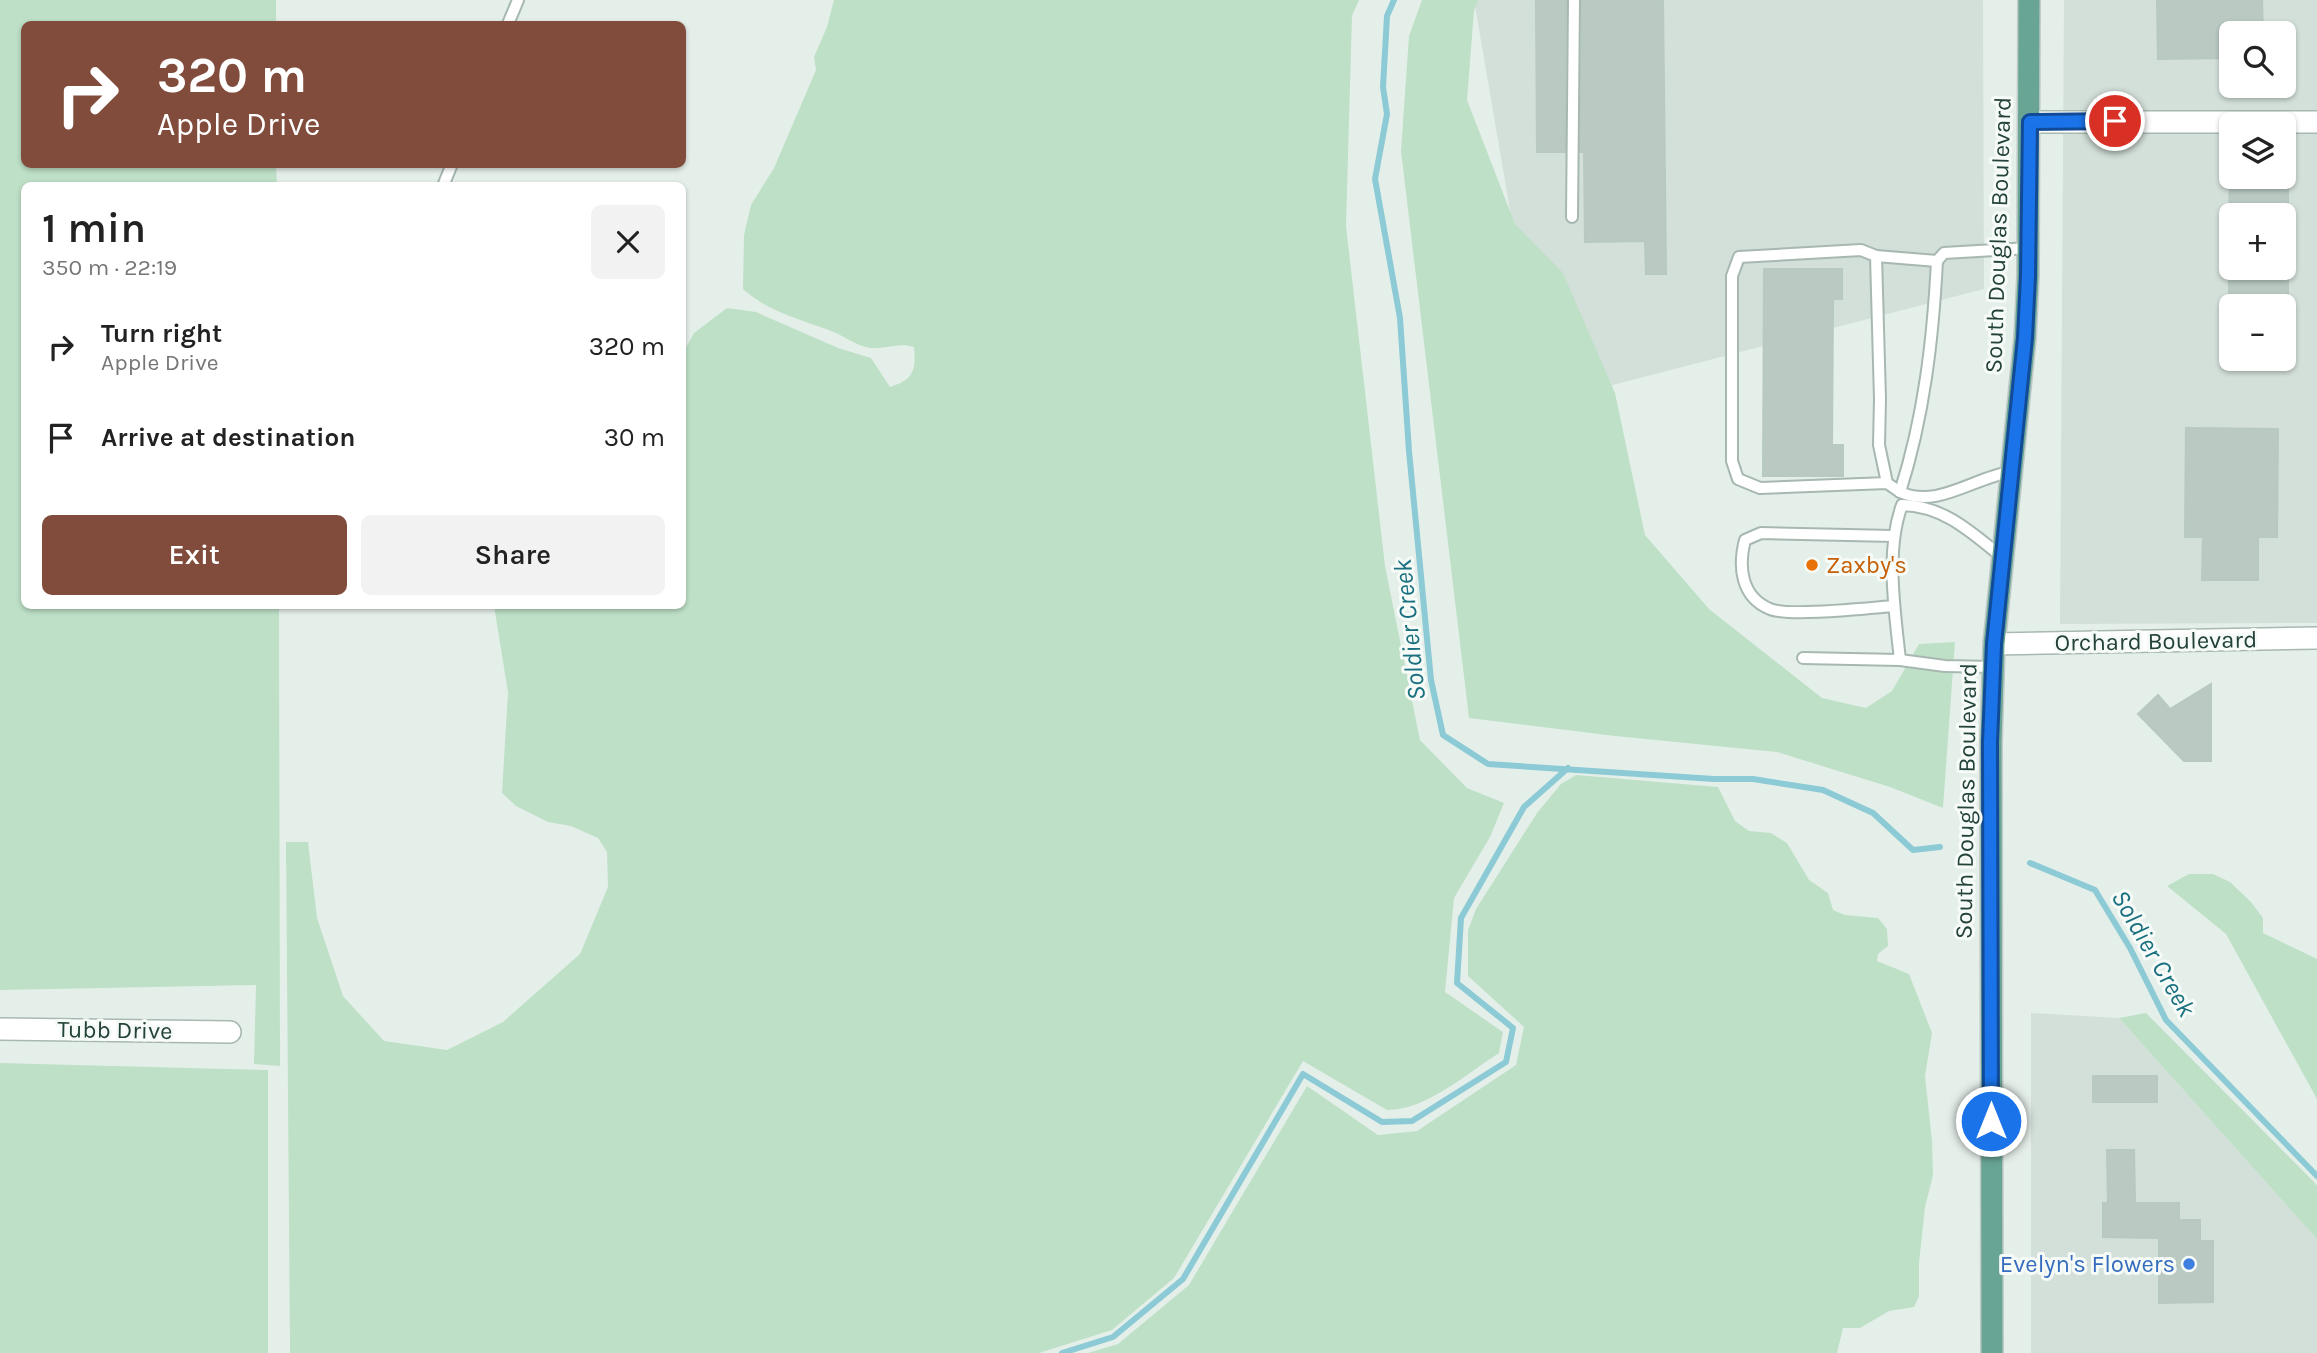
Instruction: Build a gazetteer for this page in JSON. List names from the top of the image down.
{
  "streets": {
    "main road": ["South Douglas Boulevard"],
    "street": ["Orchard Boulevard", "Tubb Drive"]
  },
  "crossings": [
    ["South Douglas Boulevard", "Orchard Boulevard"]
  ],
  "water": ["Soldier Creek"],
  "places": ["Zaxby's", "Evelyn's Flowers"],
  "page": {
    "map_buttons": ["+", "−"],
    "turn": ["320 m", "Apple Drive"],
    "heading": ["1 min", "350 m · 22:19"],
    "list": [
      {
        "name": "Turn right",
        "note": "Apple Drive",
        "value": "320 m"
      },
      {
        "name": "Arrive at destination",
        "value": "30 m"
      }
    ],
    "buttons": ["Exit", "Share"]
  }
}
